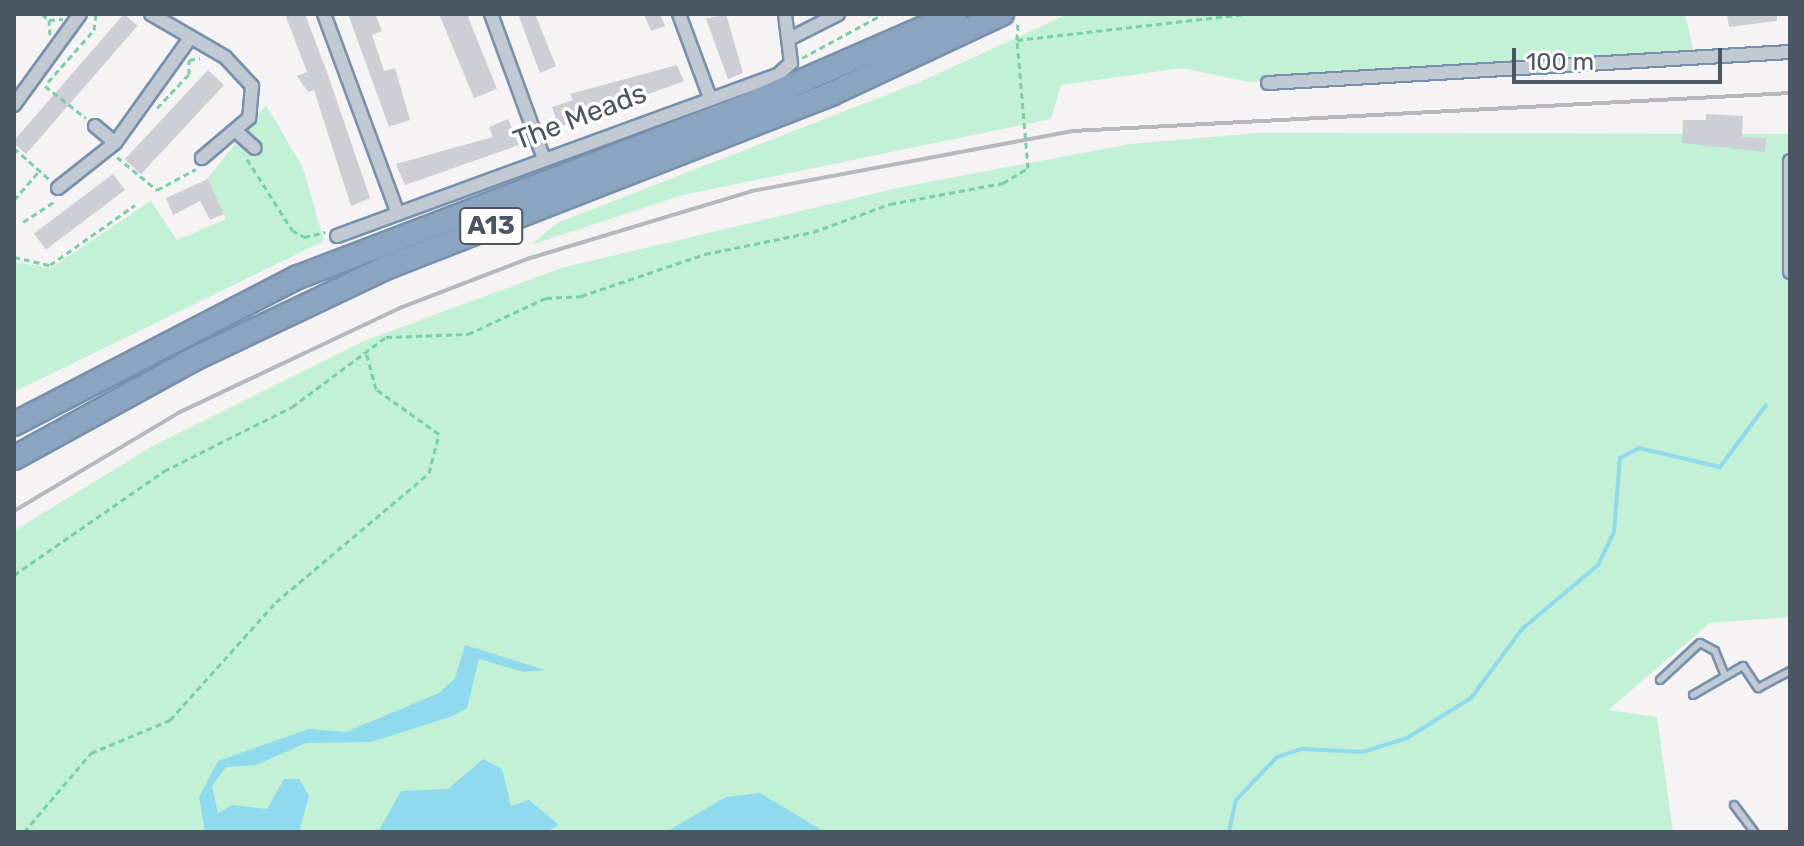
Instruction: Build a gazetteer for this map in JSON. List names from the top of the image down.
{
  "streets": {
    "highway": ["A13"],
    "street": ["The Meads"]
  },
  "scale_bar": "100 m"
}
